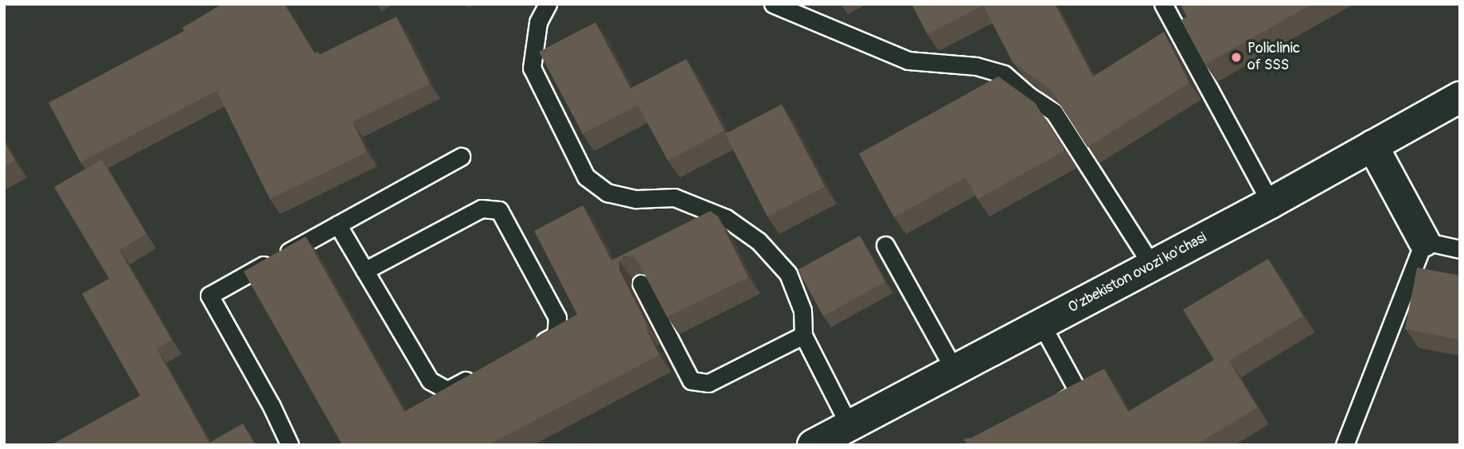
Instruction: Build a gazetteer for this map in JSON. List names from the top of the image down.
{
  "streets": {
    "main road": ["O'zbekiston ovozi ko'chasi"]
  },
  "places": ["Policlinic of SSS"]
}
